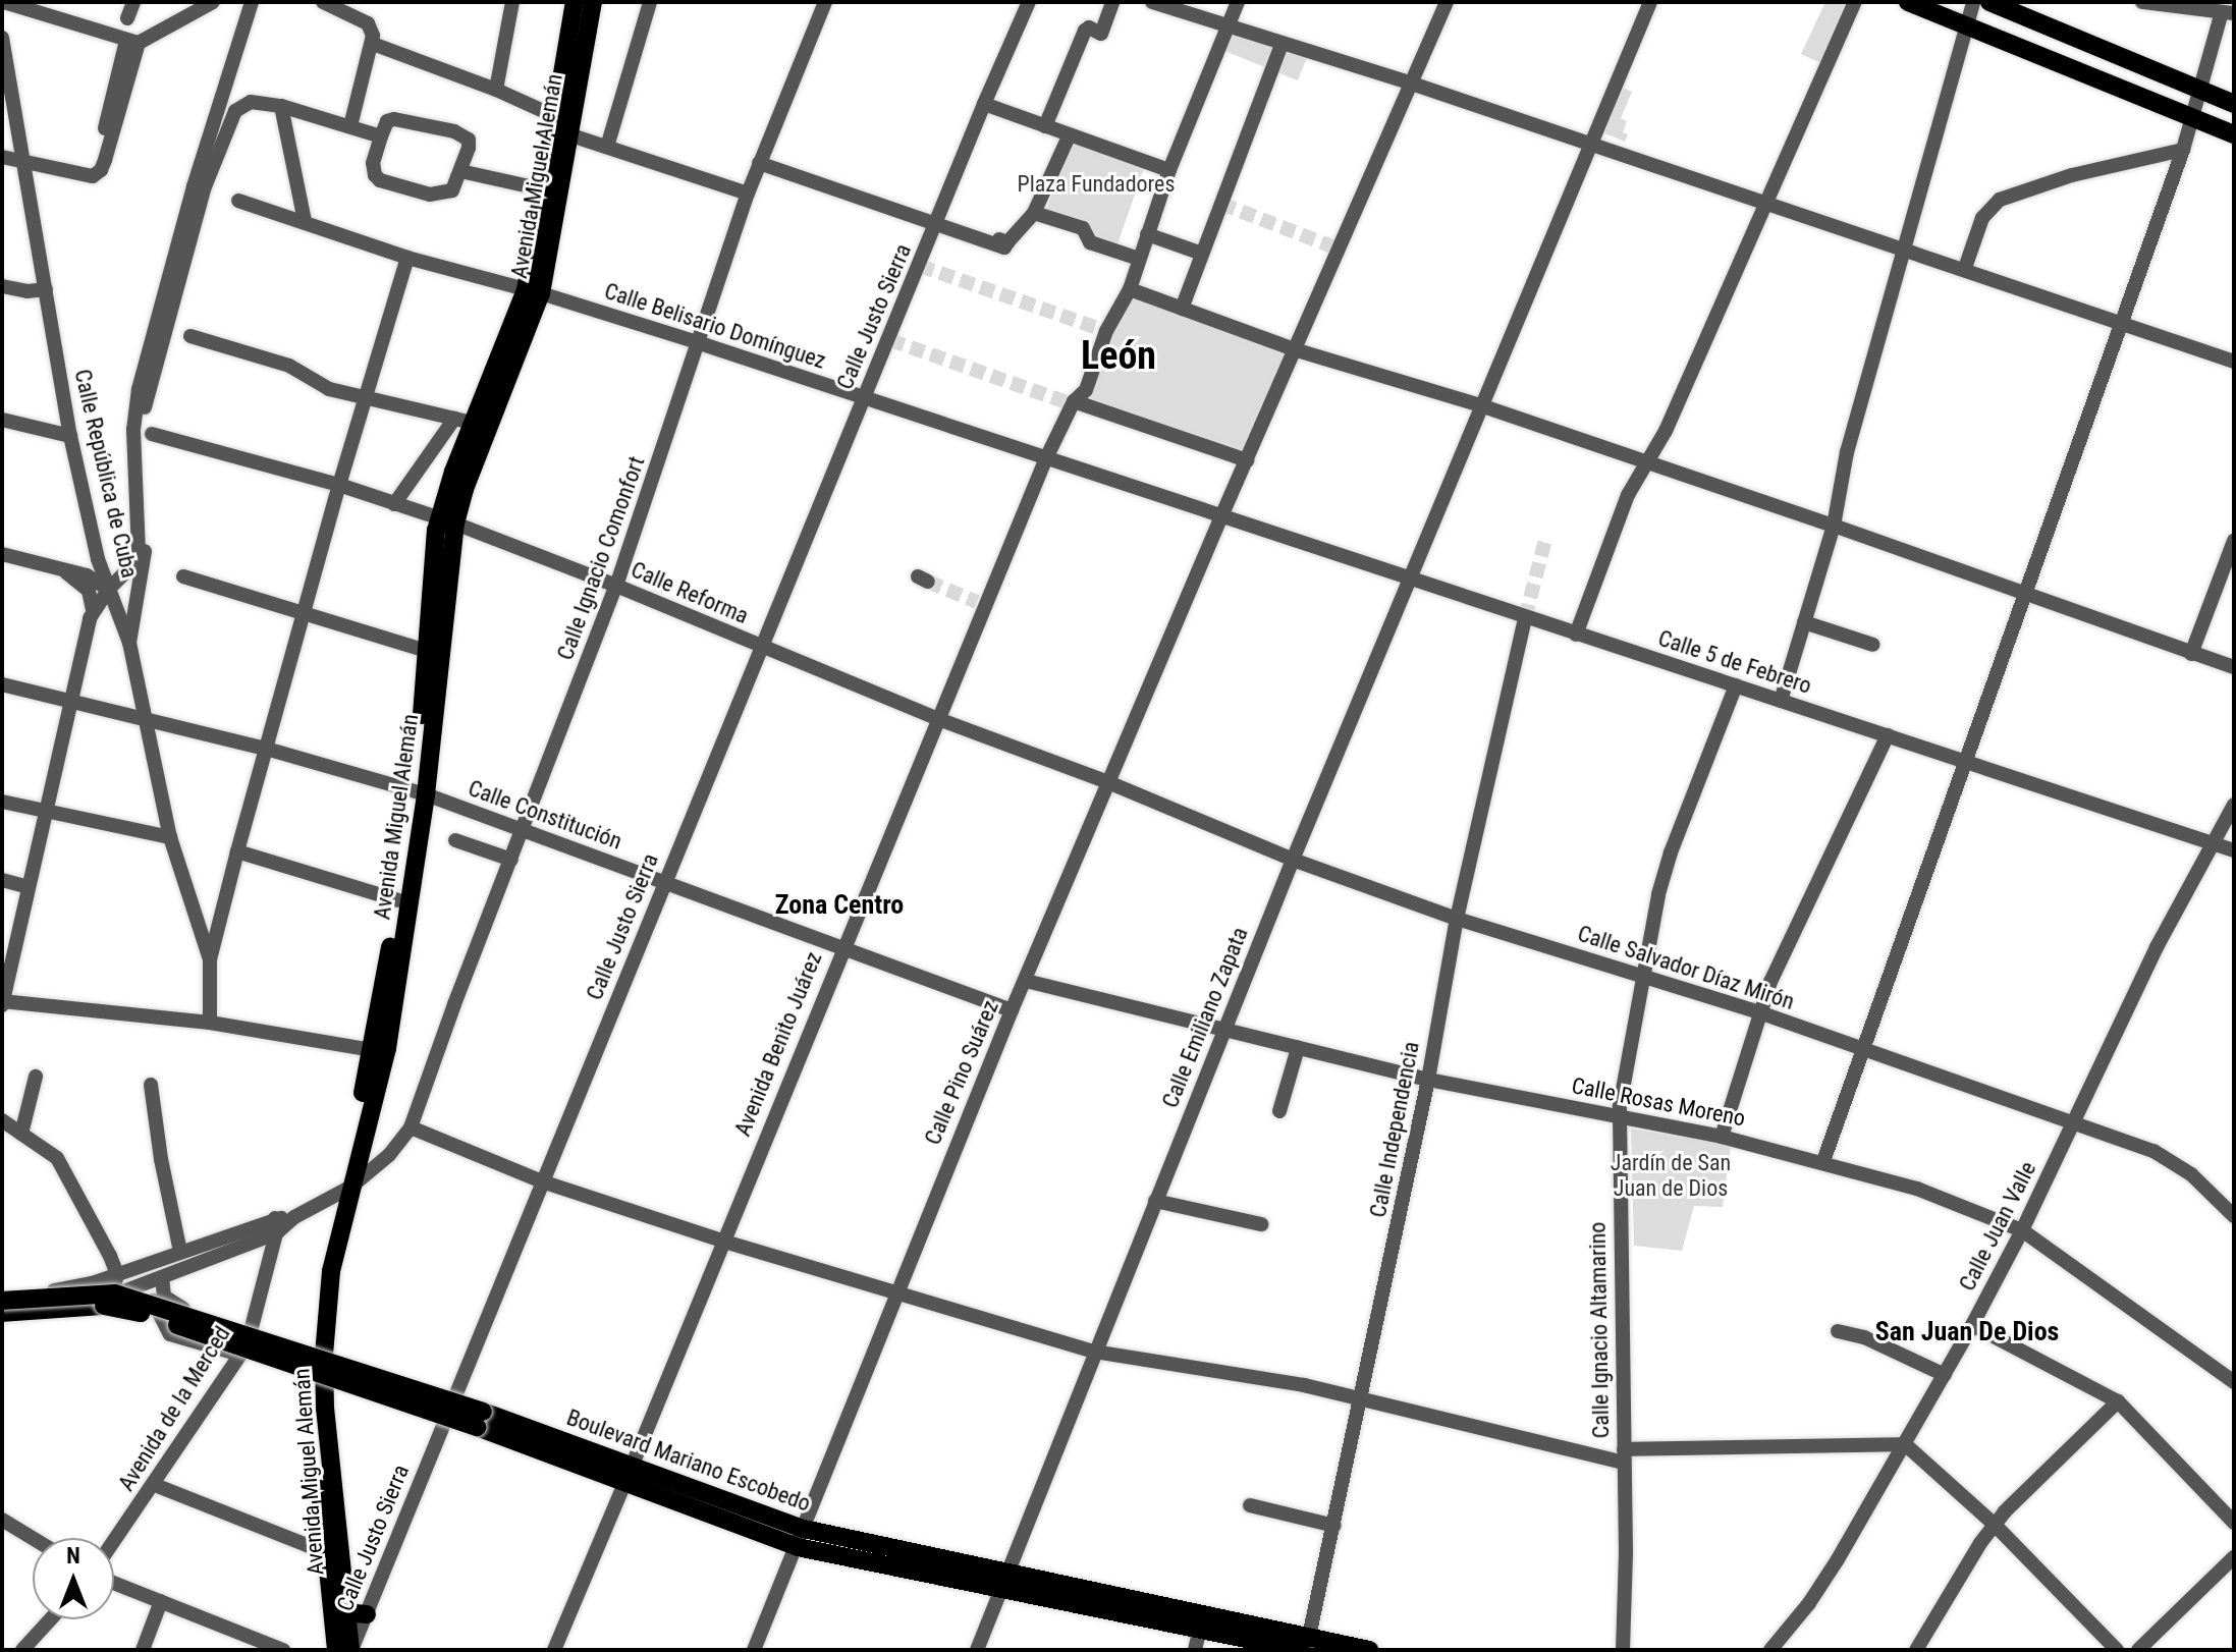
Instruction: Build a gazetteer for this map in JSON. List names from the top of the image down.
{
  "streets": {
    "main road": ["Avenida Miguel Alemán", "Boulevard Mariano Escobedo"],
    "street": [
      "Calle Justo Sierra",
      "Calle Belisario Domínguez",
      "Calle República de Cuba",
      "Calle Ignacio Comonfort",
      "Calle Reforma",
      "Calle 5 de Febrero",
      "Calle Constitución",
      "Calle Salvador Díaz Mirón",
      "Calle Emiliano Zapata",
      "Avenida Benito Juárez",
      "Calle Pino Suárez",
      "Calle Rosas Moreno",
      "Calle Independencia",
      "Calle Juan Valle",
      "Calle Ignacio Altamarino",
      "Avenida de la Merced"
    ]
  },
  "crossings": [
    ["Avenida Miguel Alemán", "Calle Justo Sierra"],
    ["Avenida Miguel Alemán", "Calle Belisario Domínguez"],
    ["Avenida Miguel Alemán", "Calle Reforma"],
    ["Avenida Miguel Alemán", "Calle Constitución"],
    ["Calle Justo Sierra", "Calle Belisario Domínguez"],
    ["Calle Justo Sierra", "Calle Reforma"],
    ["Calle Justo Sierra", "Calle Constitución"],
    ["Calle Belisario Domínguez", "Calle Ignacio Comonfort"],
    ["Calle Belisario Domínguez", "Calle 5 de Febrero"],
    ["Calle Belisario Domínguez", "Avenida Benito Juárez"],
    ["Calle Belisario Domínguez", "Calle Pino Suárez"],
    ["Calle República de Cuba", "Calle Constitución"],
    ["Calle Ignacio Comonfort", "Calle Reforma"],
    ["Calle Ignacio Comonfort", "Calle Constitución"],
    ["Calle Reforma", "Calle Salvador Díaz Mirón"],
    ["Calle Reforma", "Avenida Benito Juárez"],
    ["Calle Reforma", "Calle Pino Suárez"],
    ["Calle 5 de Febrero", "Calle Emiliano Zapata"],
    ["Calle 5 de Febrero", "Calle Pino Suárez"],
    ["Calle 5 de Febrero", "Calle Independencia"],
    ["Calle 5 de Febrero", "Calle Juan Valle"],
    ["Calle 5 de Febrero", "Calle Ignacio Altamarino"],
    ["Calle Constitución", "Avenida Benito Juárez"],
    ["Calle Constitución", "Calle Pino Suárez"],
    ["Calle Salvador Díaz Mirón", "Calle Emiliano Zapata"],
    ["Calle Salvador Díaz Mirón", "Calle Pino Suárez"],
    ["Calle Salvador Díaz Mirón", "Calle Independencia"],
    ["Calle Salvador Díaz Mirón", "Calle Juan Valle"],
    ["Calle Salvador Díaz Mirón", "Calle Ignacio Altamarino"],
    ["Calle Emiliano Zapata", "Calle Rosas Moreno"],
    ["Calle Emiliano Zapata", "Boulevard Mariano Escobedo"],
    ["Avenida Benito Juárez", "Boulevard Mariano Escobedo"],
    ["Calle Pino Suárez", "Calle Rosas Moreno"],
    ["Calle Pino Suárez", "Boulevard Mariano Escobedo"],
    ["Calle Rosas Moreno", "Calle Independencia"],
    ["Calle Rosas Moreno", "Calle Juan Valle"],
    ["Calle Rosas Moreno", "Calle Ignacio Altamarino"],
    ["Calle Independencia", "Boulevard Mariano Escobedo"]
  ],
  "districts": ["León", "Zona Centro", "San Juan De Dios"],
  "parks": ["Plaza Fundadores", "Jardín de San Juan de Dios"],
  "north": "top"
}
